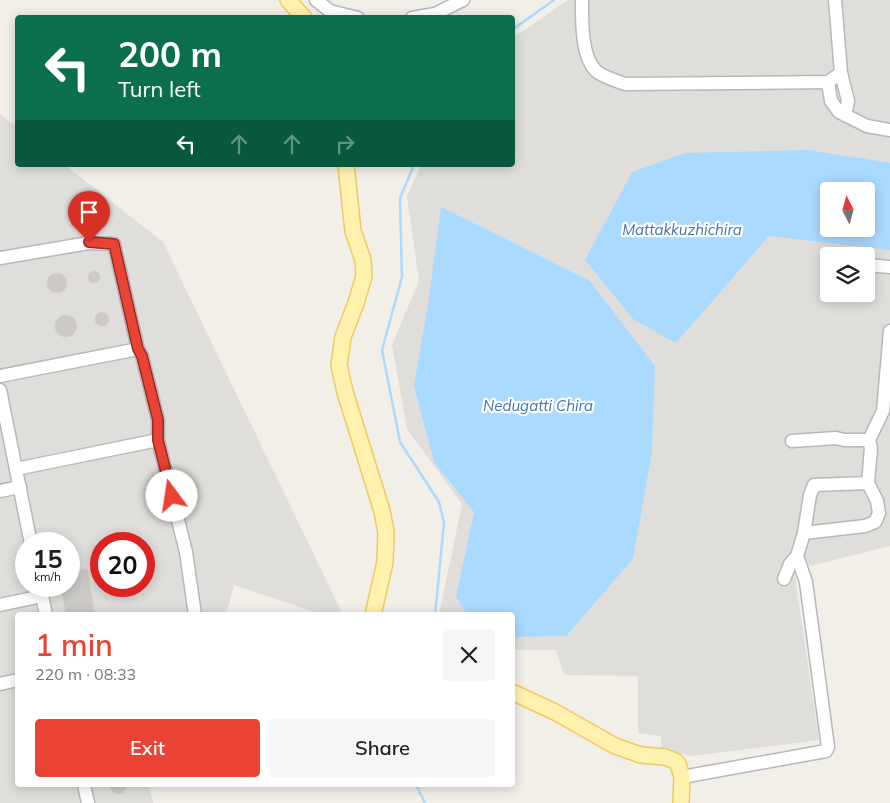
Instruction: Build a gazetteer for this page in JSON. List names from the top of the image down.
{
  "water": ["Mattakkuzhichira", "Nedugatti Chira"],
  "north": "top",
  "page": {
    "turn": ["200 m", "Turn left"],
    "speed": "15 km/h",
    "limit": "20",
    "heading": ["1 min", "220 m · 08:33"],
    "buttons": ["Exit", "Share"]
  }
}
